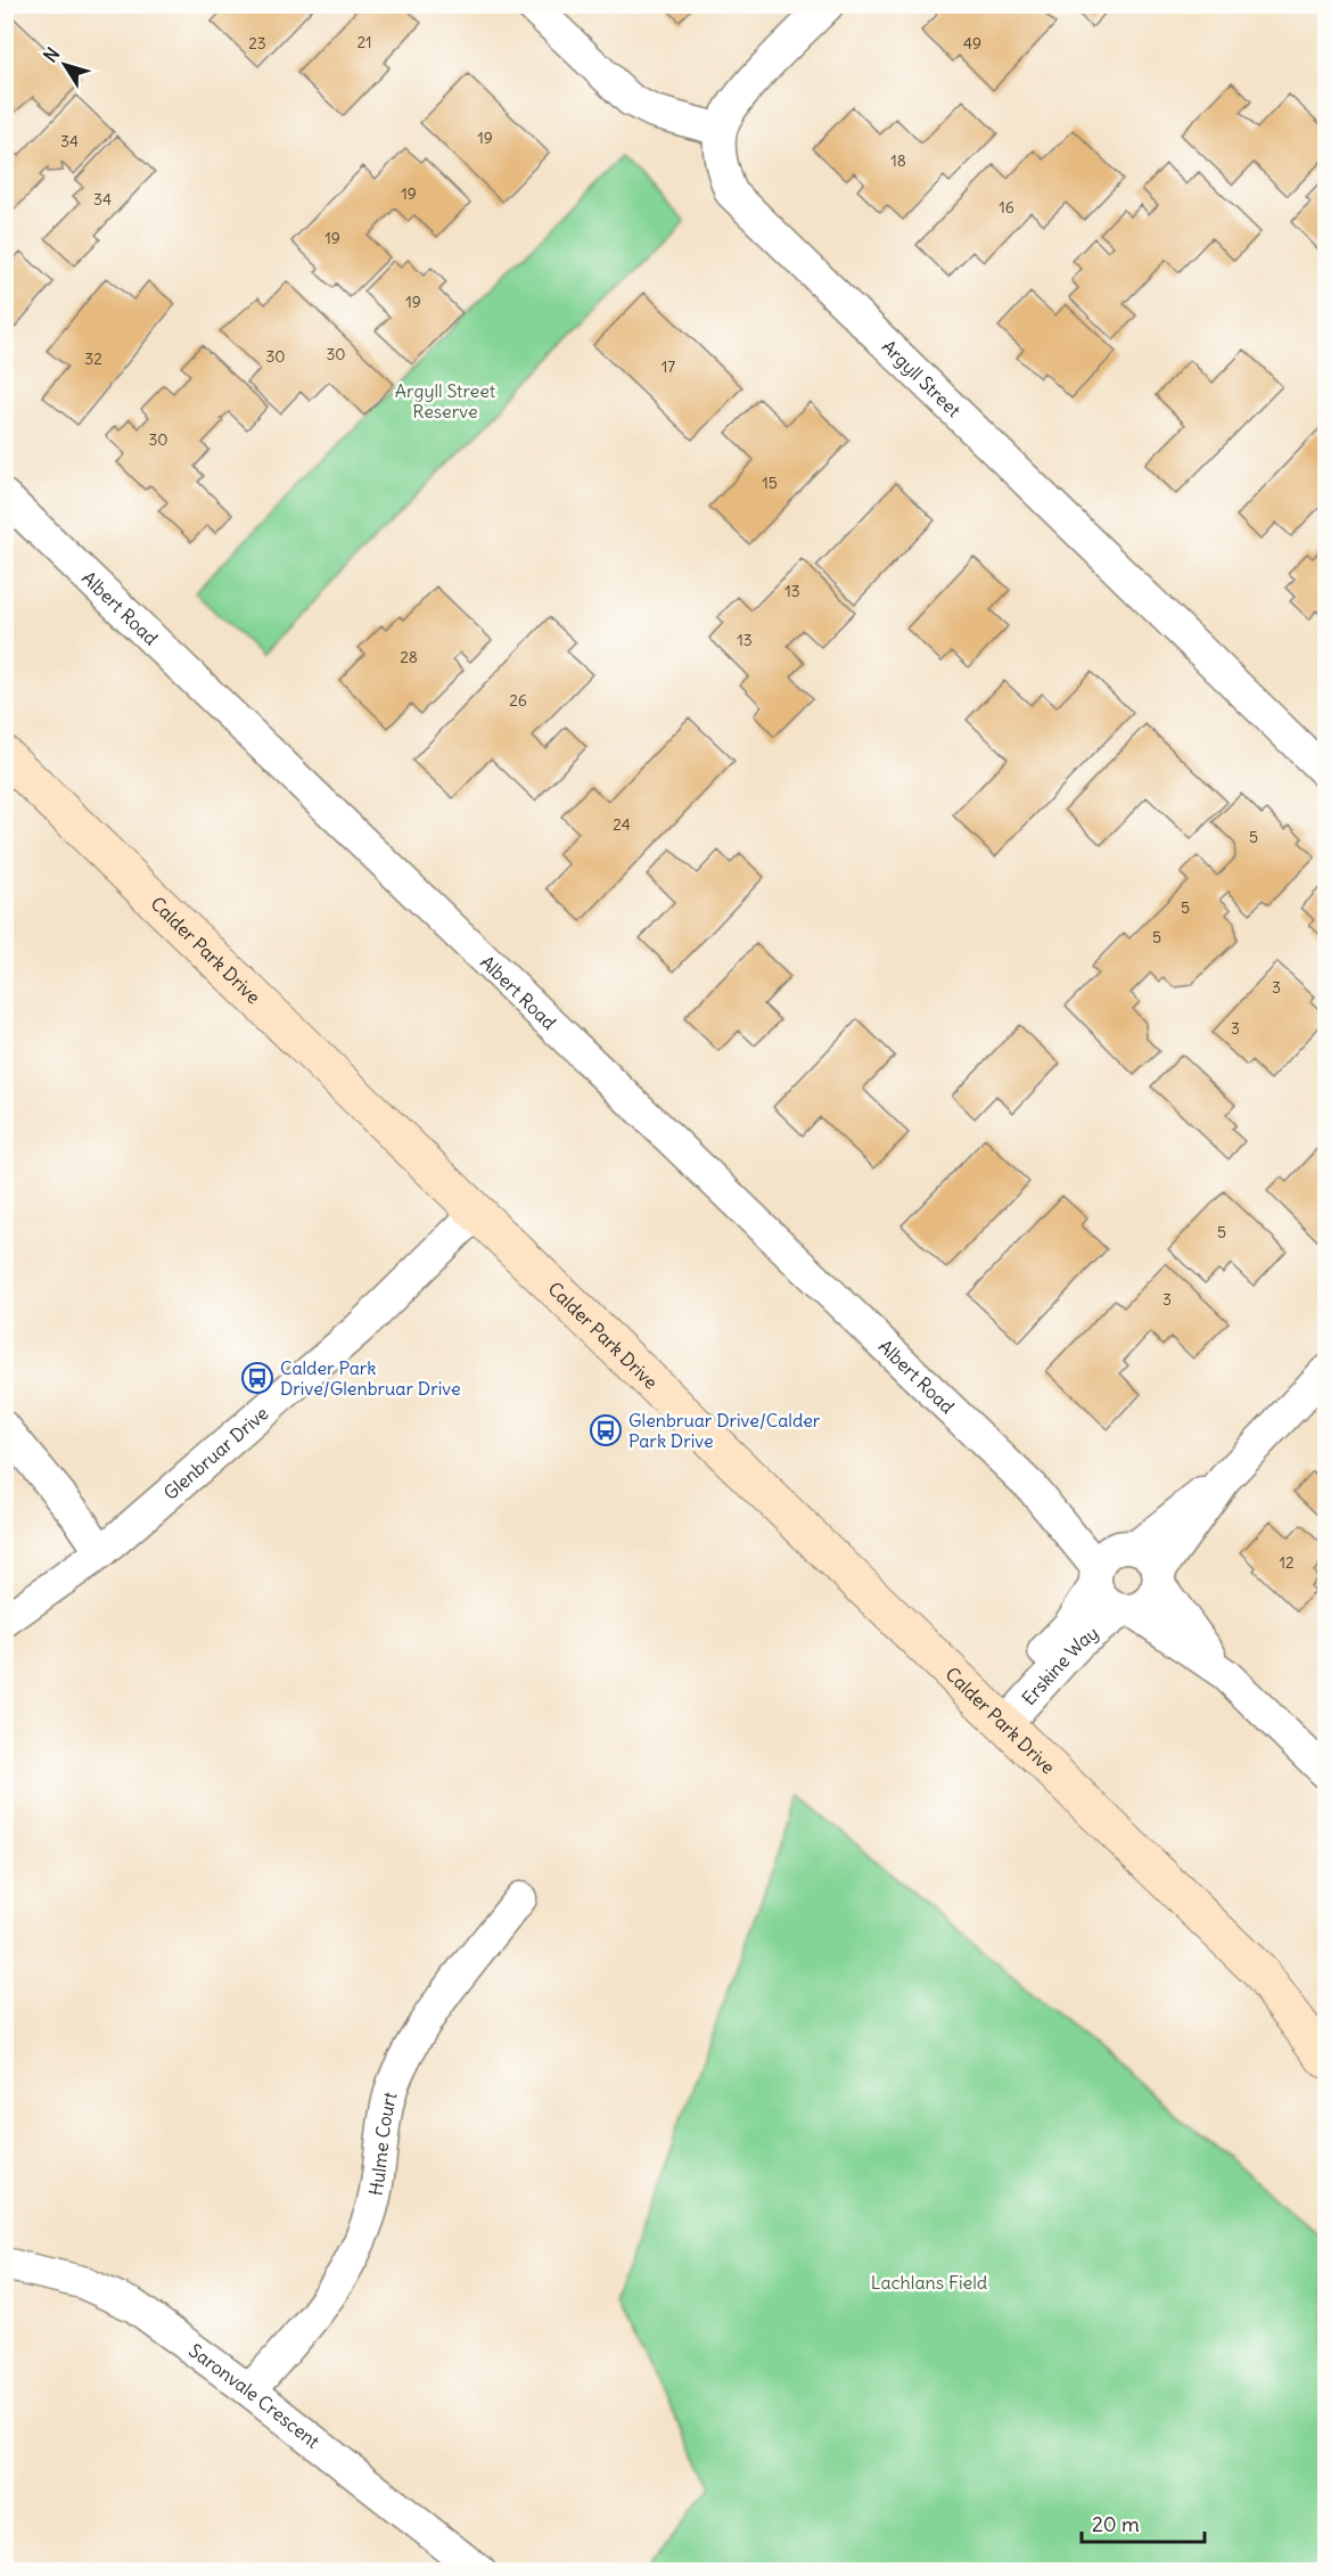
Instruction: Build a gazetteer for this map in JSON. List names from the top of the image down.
{
  "streets": {
    "street": [
      "Argyll Street",
      "Albert Road",
      "Calder Park Drive",
      "Glenbruar Drive",
      "Erskine Way",
      "Hulme Court",
      "Saronvale Crescent"
    ]
  },
  "crossings": [
    ["Albert Road", "Erskine Way"],
    ["Calder Park Drive", "Glenbruar Drive"],
    ["Calder Park Drive", "Erskine Way"],
    ["Hulme Court", "Saronvale Crescent"]
  ],
  "parks": ["Argyll Street Reserve", "Lachlans Field"],
  "places": {
    "bus stop": ["Calder Park Drive/Glenbruar Drive", "Glenbruar Drive/Calder Park Drive"]
  },
  "house_numbers": [
    "21",
    "23",
    "49",
    "19",
    "34",
    "18",
    "19",
    "34",
    "16",
    "19",
    "19",
    "30",
    "30",
    "32",
    "17",
    "30",
    "15",
    "13",
    "13",
    "28",
    "26",
    "24",
    "5",
    "5",
    "5",
    "3",
    "3",
    "5",
    "3",
    "12"
  ],
  "scale_bar": "20 m",
  "north": "top left"
}
